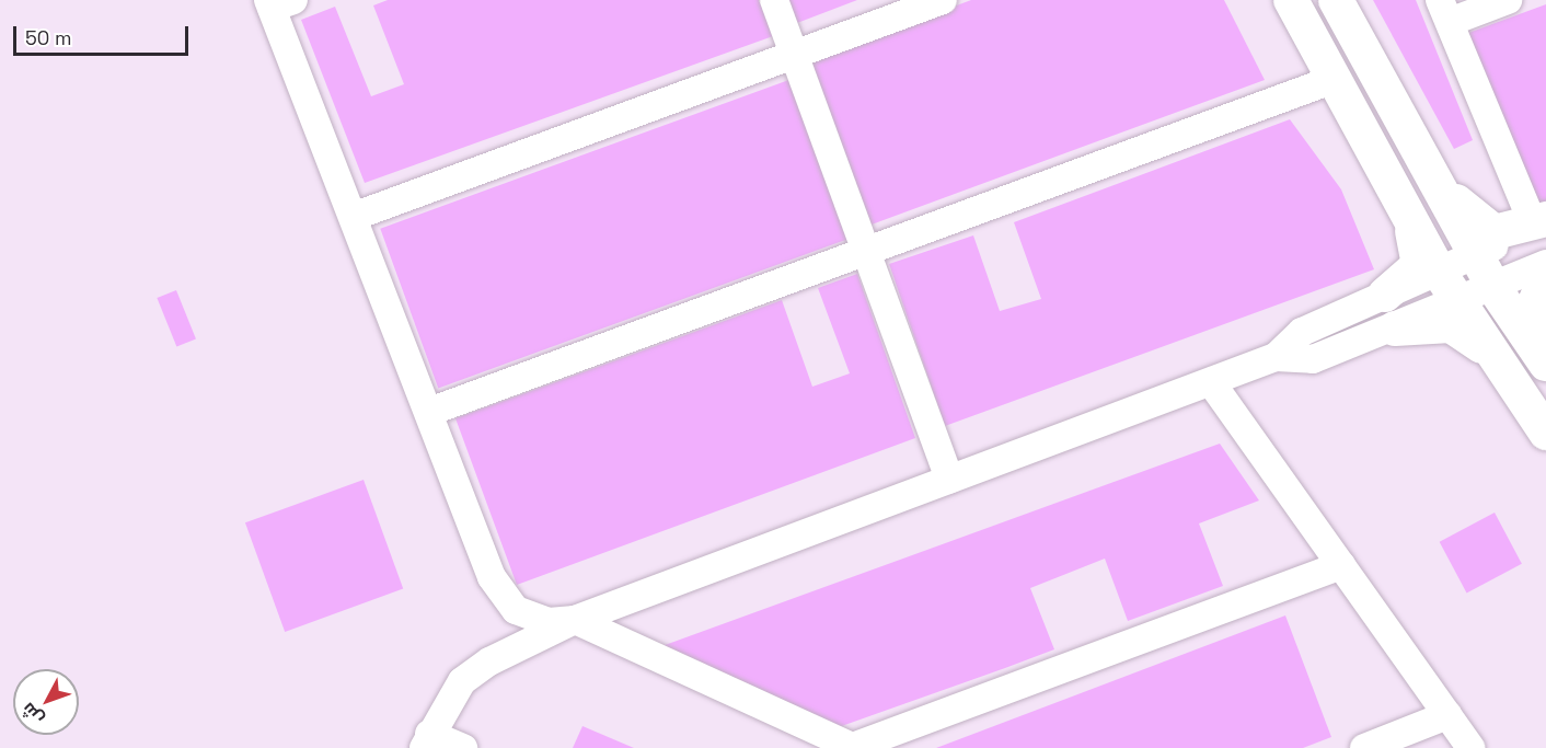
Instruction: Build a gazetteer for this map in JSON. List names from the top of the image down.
{
  "scale_bar": "50 m",
  "north": "bottom left"
}
